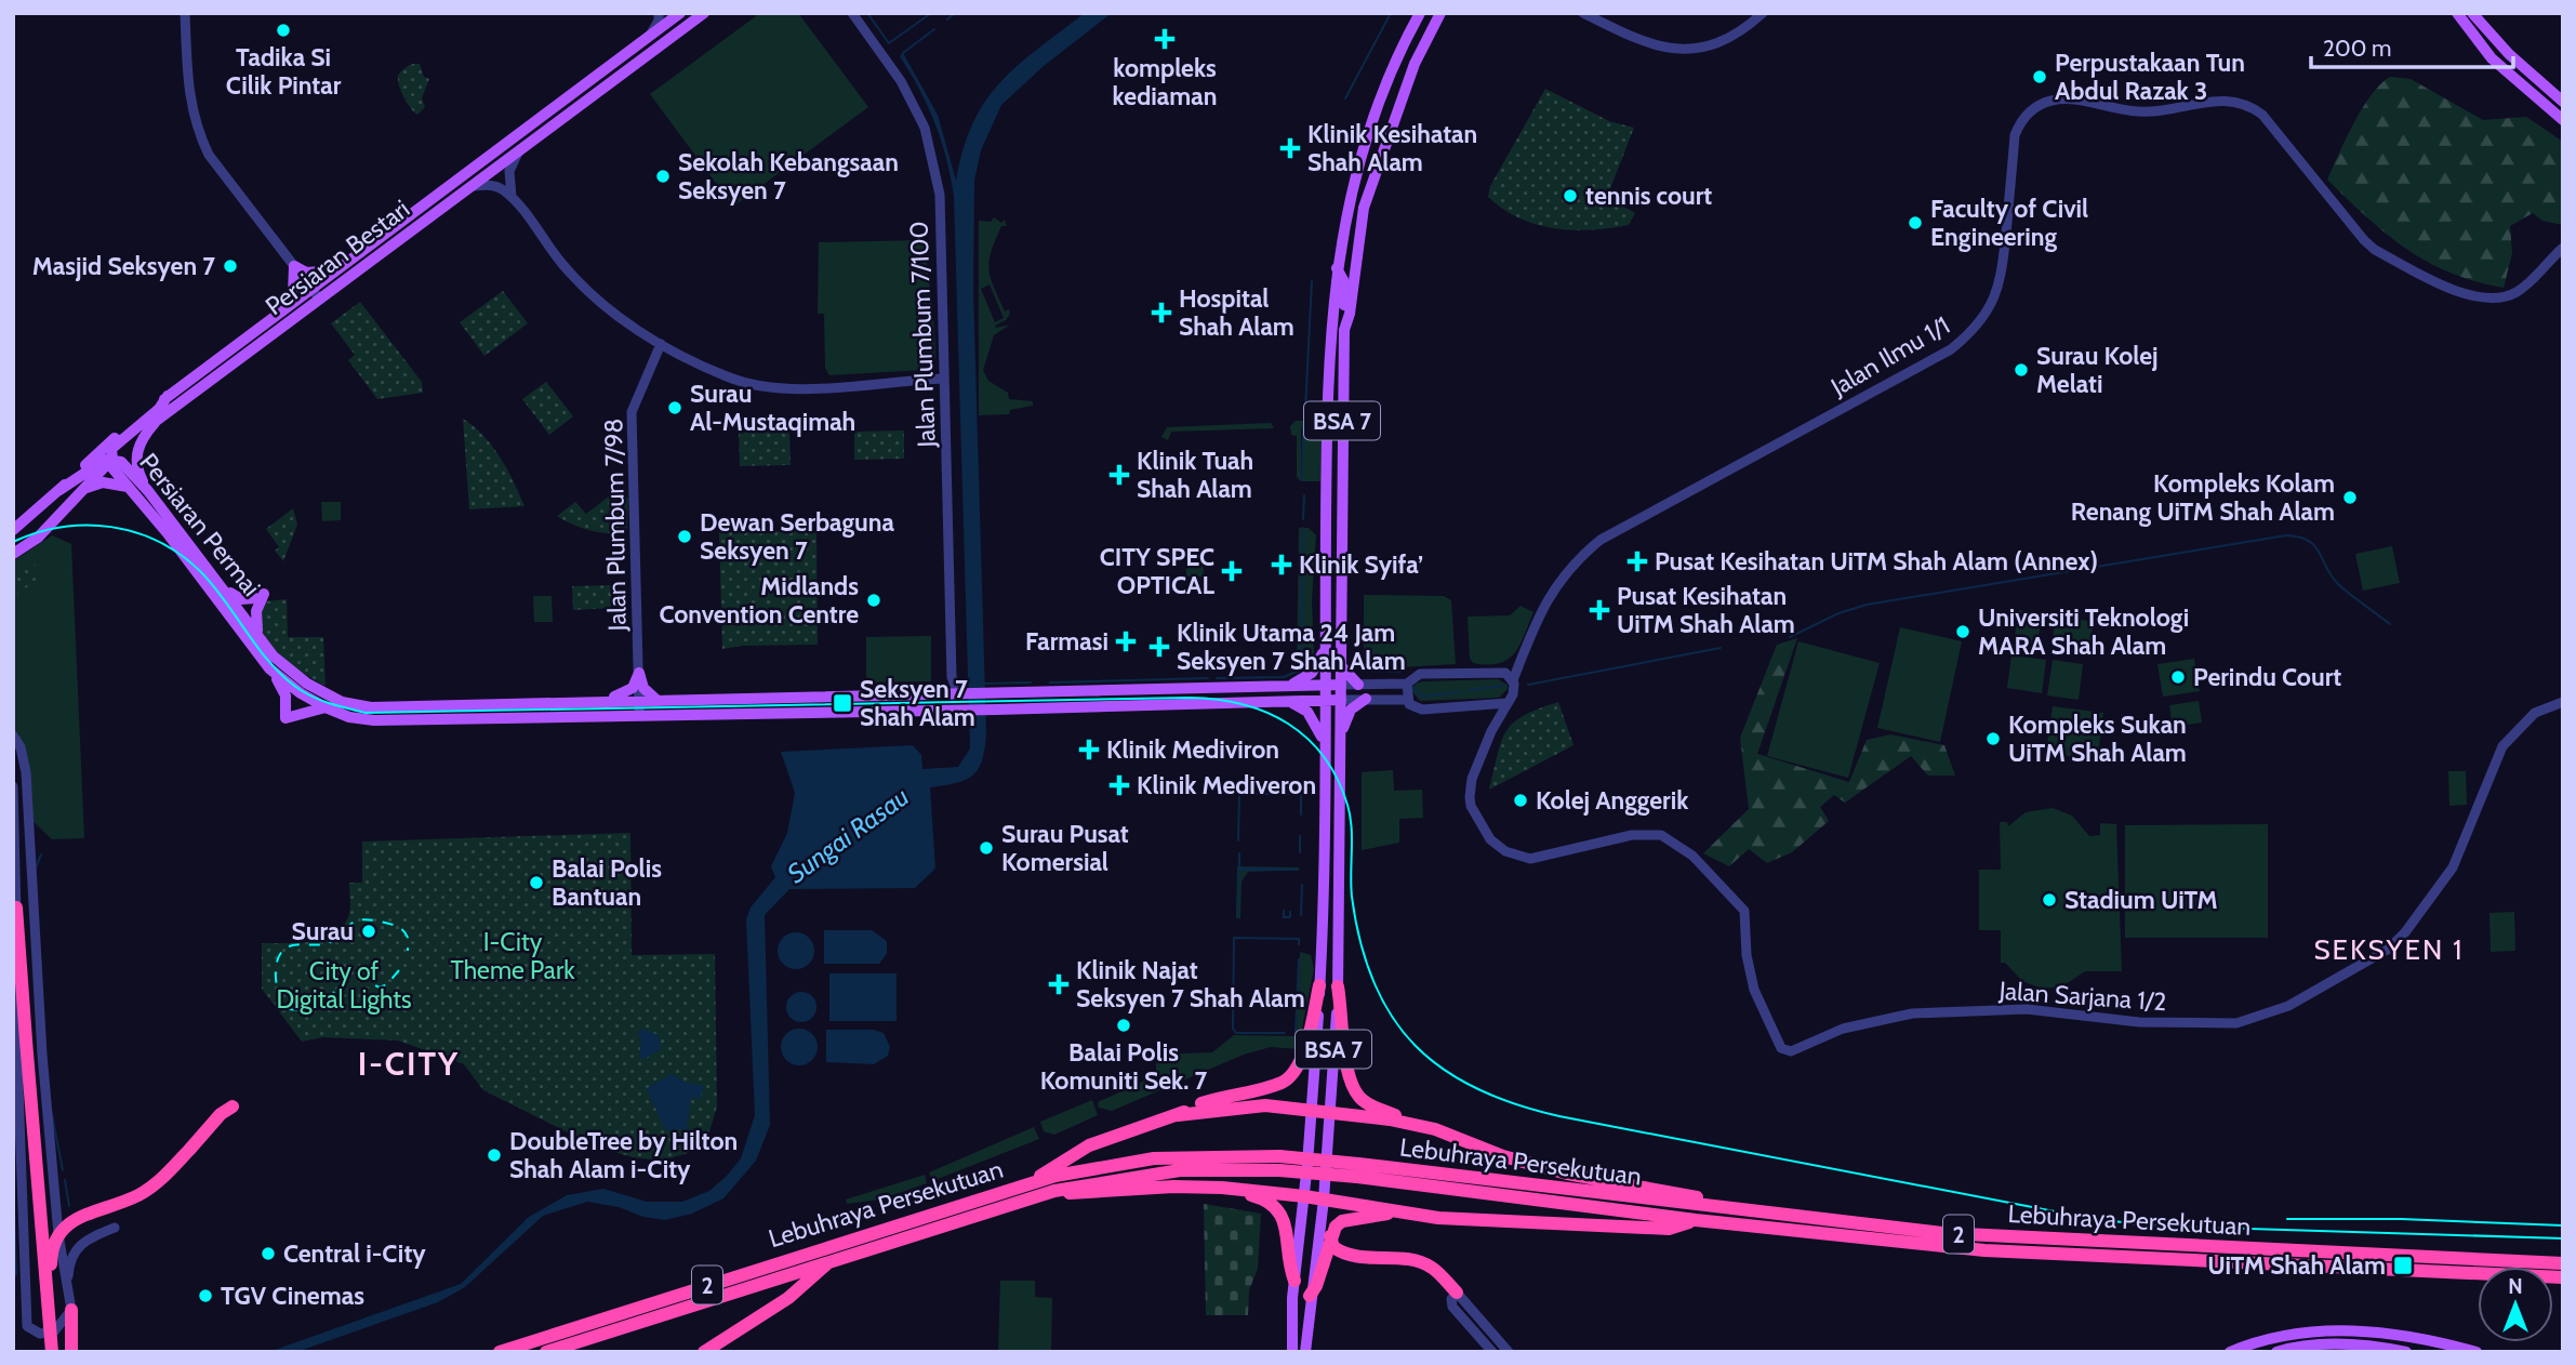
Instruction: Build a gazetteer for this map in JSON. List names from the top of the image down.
{
  "streets": {
    "highway": ["Lebuhraya Persekutuan", "2"],
    "main road": ["Persiaran Bestari", "BSA 7", "Persiaran Permai"],
    "street": [
      "Jalan Plumbum 7/100",
      "Jalan Ilmu 1/1",
      "Jalan Plumbum 7/98",
      "Jalan Sarjana 1/2"
    ]
  },
  "crossings": [
    ["Persiaran Bestari", "Persiaran Permai"],
    ["Jalan Ilmu 1/1", "Jalan Sarjana 1/2"],
    ["BSA 7", "Persiaran Permai"],
    ["Persiaran Permai", "Jalan Plumbum 7/98"]
  ],
  "districts": ["SEKSYEN 1", "I-CITY"],
  "water": ["Sungai Rasau"],
  "parks": ["I-City Theme Park", "City of Digital Lights"],
  "places": {
    "other": [
      "Tadika Si Cilik Pintar",
      "Perpustakaan Tun Abdul Razak 3",
      "Sekolah Kebangsaan Seksyen 7",
      "tennis court",
      "Faculty of Civil Engineering",
      "Masjid Seksyen 7",
      "Surau Kolej Melati",
      "Surau Al-Mustaqimah",
      "Kompleks Kolam Renang UiTM Shah Alam",
      "Dewan Serbaguna Seksyen 7",
      "Midlands Convention Centre",
      "Universiti Teknologi MARA Shah Alam",
      "Perindu Court",
      "Kompleks Sukan UiTM Shah Alam",
      "Kolej Anggerik",
      "Surau Pusat Komersial",
      "Balai Polis Bantuan",
      "Stadium UiTM",
      "Surau",
      "Balai Polis Komuniti Sek. 7",
      "DoubleTree by Hilton Shah Alam i-City",
      "Central i-City",
      "TGV Cinemas"
    ],
    "health": [
      "kompleks kediaman",
      "Klinik Kesihatan Shah Alam",
      "Hospital Shah Alam",
      "Klinik Tuah Shah Alam",
      "Pusat Kesihatan UiTM Shah Alam (Annex)",
      "Klinik Syifa’",
      "CITY SPEC OPTICAL",
      "Pusat Kesihatan UiTM Shah Alam",
      "Farmasi",
      "Klinik Utama 24 Jam Seksyen 7 Shah Alam",
      "Klinik Mediviron",
      "Klinik Mediveron",
      "Klinik Najat Seksyen 7 Shah Alam"
    ],
    "transit": ["Seksyen 7 Shah Alam", "UiTM Shah Alam"]
  },
  "scale_bar": "200 m",
  "north": "top"
}
